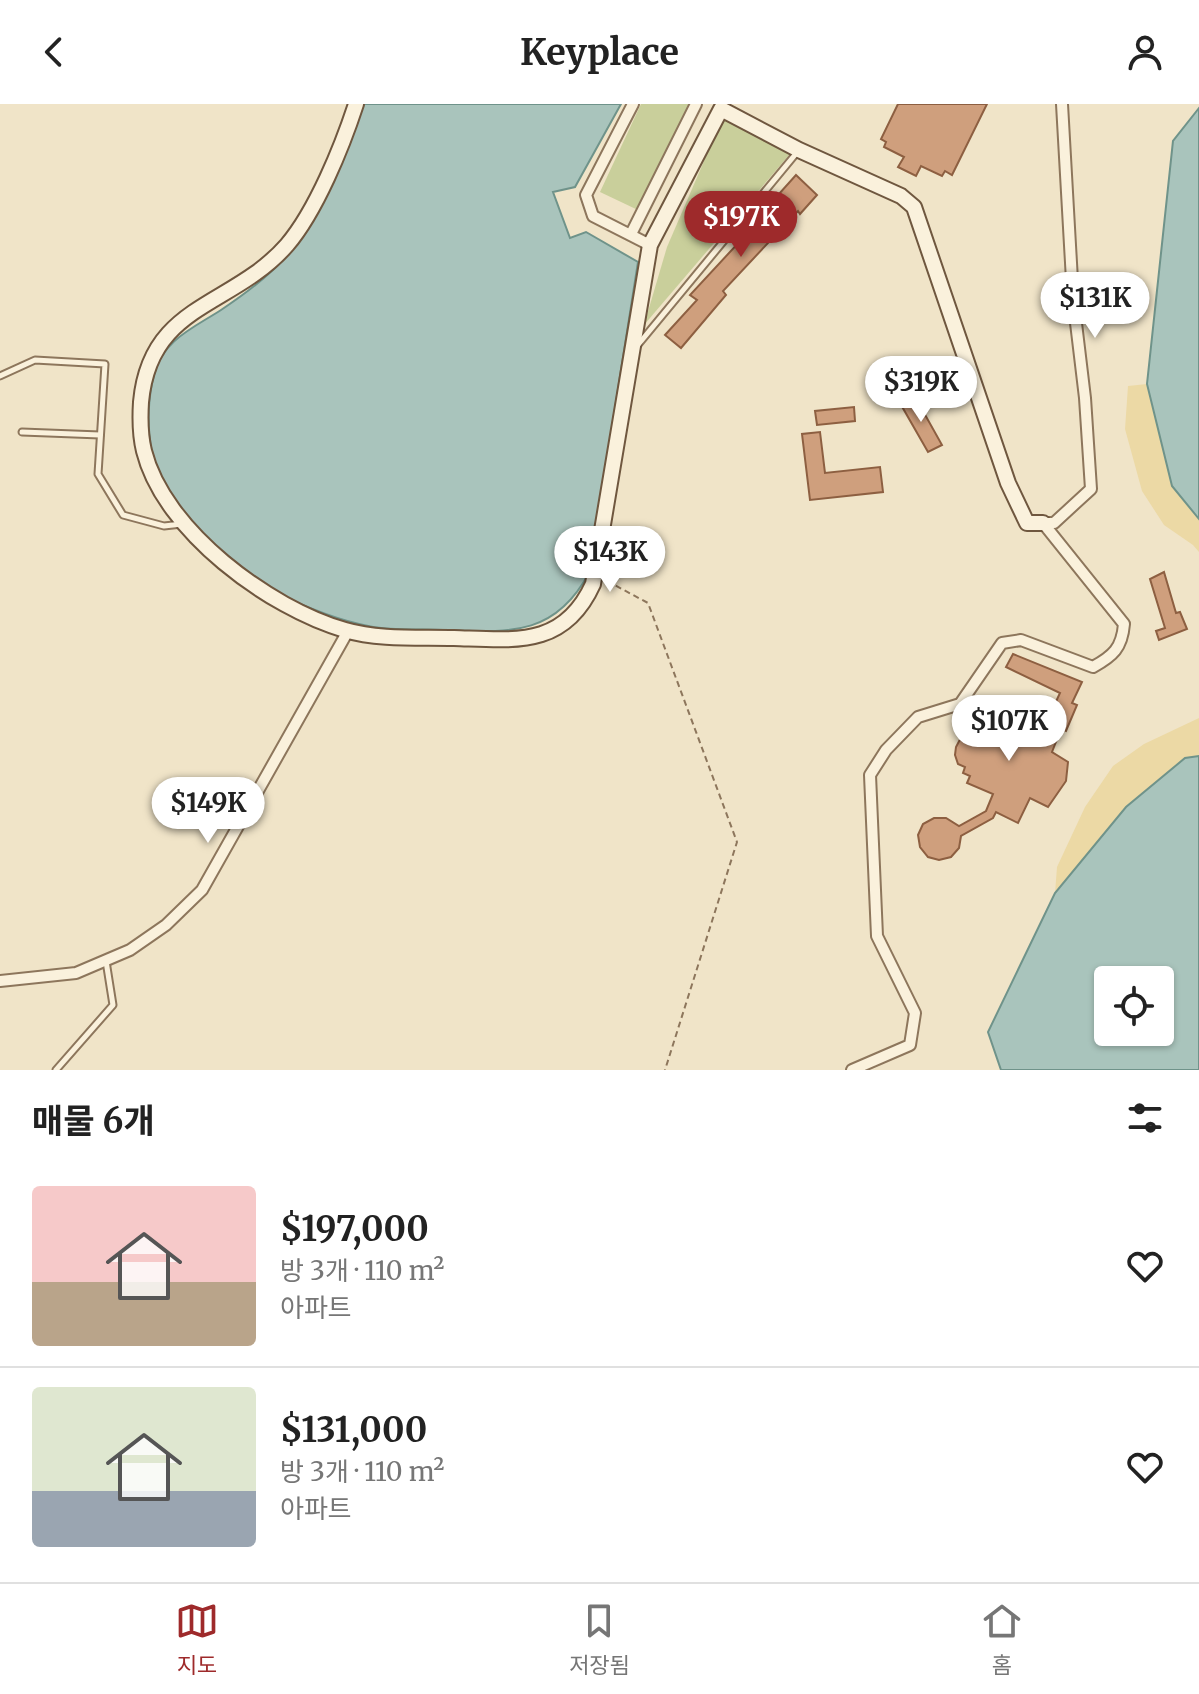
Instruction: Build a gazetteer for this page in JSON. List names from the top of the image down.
{
  "page": {
    "header": "Keyplace",
    "price": [
      "$197K",
      "$131K",
      "$319K",
      "$143K",
      "$107K",
      "$149K"
    ],
    "heading": "매물 6개",
    "list": [
      {
        "name": "$197,000",
        "note": "방 3개 · 110 m² · 아파트"
      },
      {
        "name": "$131,000",
        "note": "방 3개 · 110 m² · 아파트"
      }
    ],
    "tabs": ["지도", "저장됨", "홈"]
  }
}
